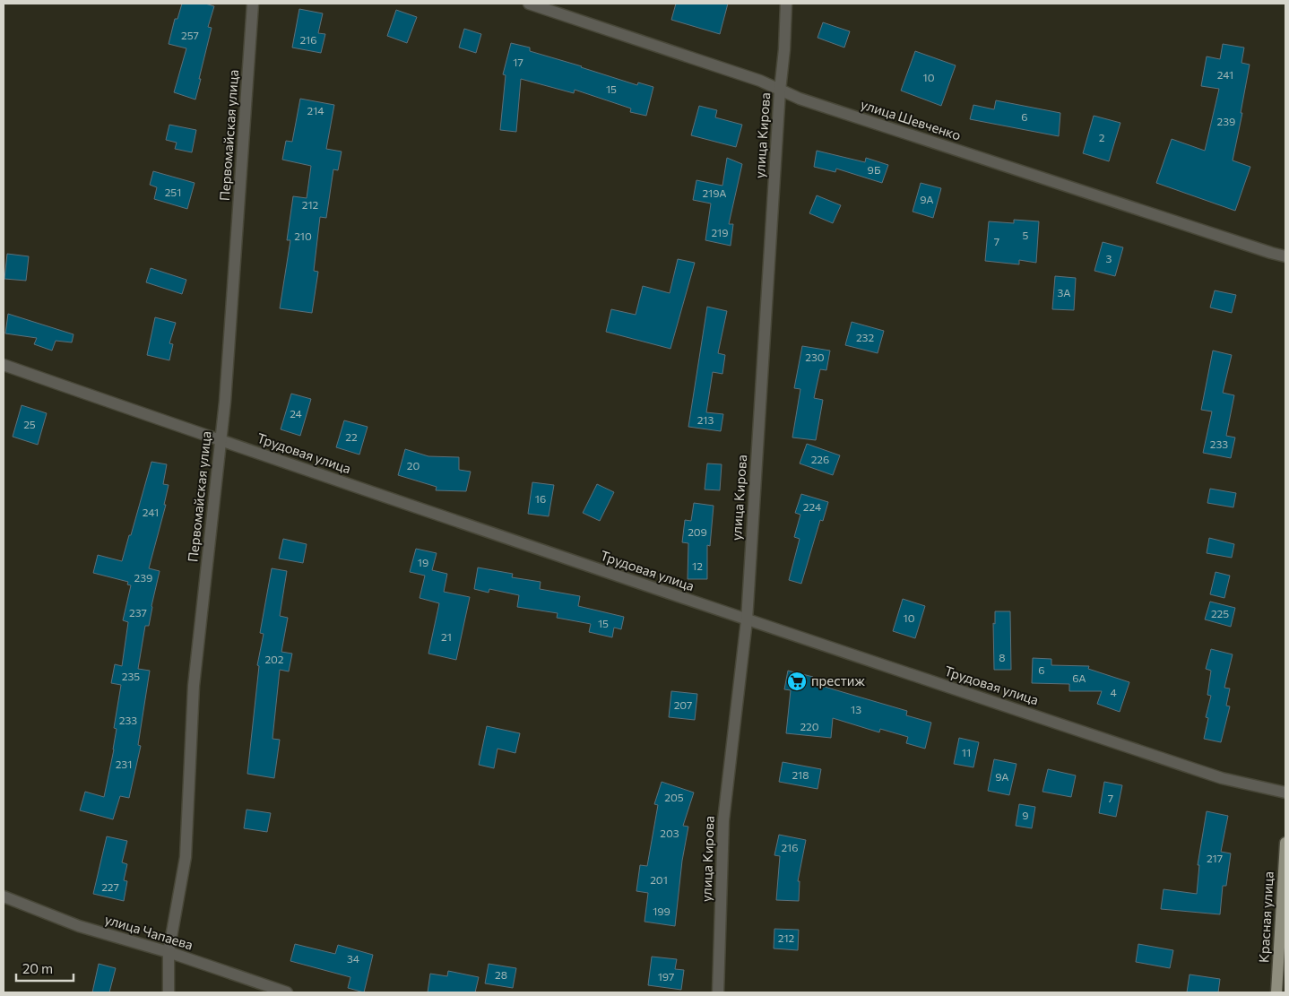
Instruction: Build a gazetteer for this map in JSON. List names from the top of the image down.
{
  "streets": {
    "main road": ["Красная улица"],
    "street": [
      "улица Шевченко",
      "Первомайская улица",
      "улица Кирова",
      "Трудовая улица",
      "улица Чапаева"
    ]
  },
  "crossings": [
    ["улица Шевченко", "улица Кирова"],
    ["Первомайская улица", "Трудовая улица"],
    ["Первомайская улица", "улица Чапаева"],
    ["улица Кирова", "Трудовая улица"]
  ],
  "places": {
    "supermarket": ["престиж"]
  },
  "house_numbers": [
    "257",
    "216",
    "17",
    "241",
    "10",
    "15",
    "214",
    "6",
    "239",
    "2",
    "9Б",
    "251",
    "219А",
    "9А",
    "212",
    "219",
    "5",
    "210",
    "7",
    "3",
    "3А",
    "232",
    "230",
    "24",
    "213",
    "25",
    "22",
    "233",
    "226",
    "20",
    "16",
    "224",
    "241",
    "209",
    "19",
    "12",
    "239",
    "237",
    "225",
    "10",
    "15",
    "21",
    "8",
    "202",
    "6",
    "235",
    "6А",
    "4",
    "207",
    "13",
    "233",
    "220",
    "11",
    "231",
    "218",
    "9А",
    "205",
    "7",
    "9",
    "203",
    "216",
    "217",
    "201",
    "227",
    "199",
    "212",
    "34",
    "28",
    "197"
  ],
  "scale_bar": "20 m"
}
